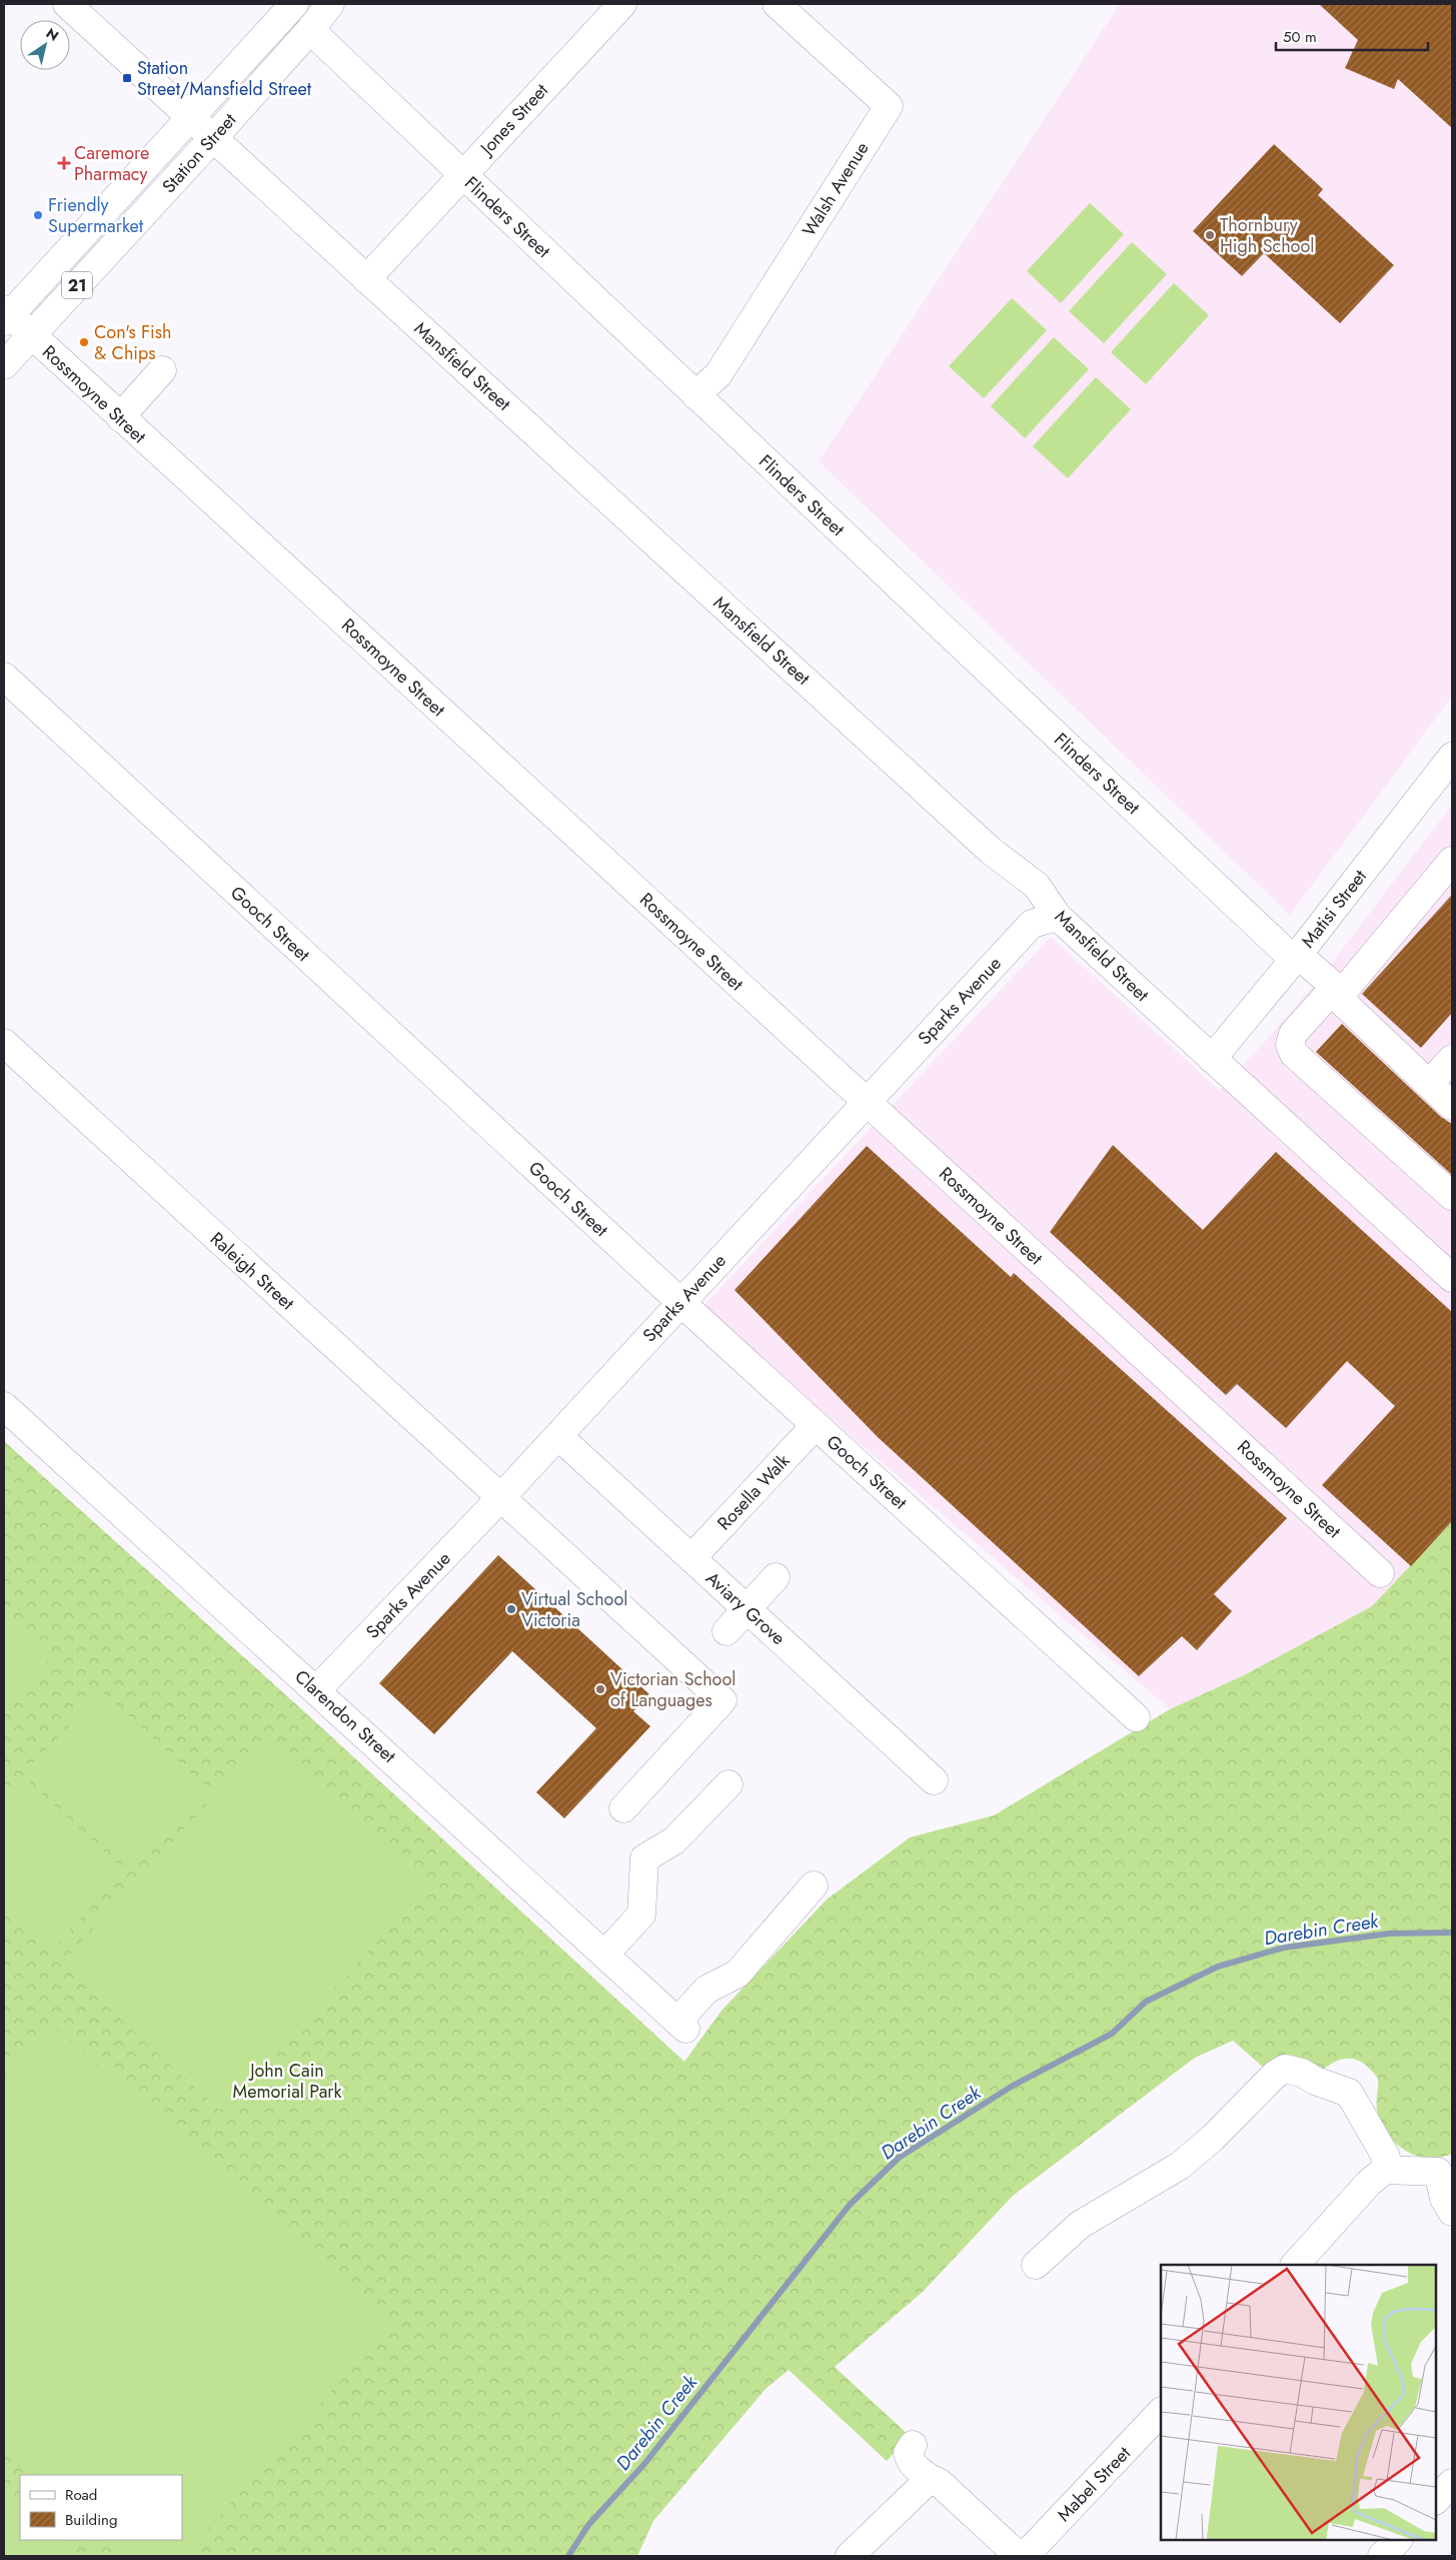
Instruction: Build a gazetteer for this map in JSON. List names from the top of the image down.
{
  "streets": {
    "street": [
      "Jones Street",
      "Station Street",
      "Walsh Avenue",
      "Flinders Street",
      "21",
      "Mansfield Street",
      "Rossmoyne Street",
      "Matisi Street",
      "Gooch Street",
      "Sparks Avenue",
      "Raleigh Street",
      "Rosella Walk",
      "Aviary Grove",
      "Clarendon Street",
      "Mabel Street"
    ]
  },
  "crossings": [
    ["Jones Street", "Flinders Street"],
    ["Jones Street", "Mansfield Street"],
    ["Station Street", "Flinders Street"],
    ["Station Street", "Mansfield Street"],
    ["Station Street", "Rossmoyne Street"],
    ["Walsh Avenue", "Flinders Street"],
    ["Flinders Street", "Matisi Street"],
    ["Mansfield Street", "Matisi Street"],
    ["Mansfield Street", "Sparks Avenue"],
    ["Rossmoyne Street", "Sparks Avenue"],
    ["Gooch Street", "Sparks Avenue"],
    ["Gooch Street", "Rosella Walk"],
    ["Sparks Avenue", "Raleigh Street"],
    ["Sparks Avenue", "Aviary Grove"],
    ["Sparks Avenue", "Clarendon Street"],
    ["Rosella Walk", "Aviary Grove"]
  ],
  "water": ["Darebin Creek"],
  "parks": ["John Cain Memorial Park"],
  "places": {
    "transit": ["Station Street/Mansfield Street"],
    "health": ["Caremore Pharmacy"],
    "other": [
      "Friendly Supermarket",
      "Thornbury High School",
      "Con's Fish & Chips",
      "Virtual School Victoria",
      "Victorian School of Languages"
    ]
  },
  "legend": ["Road", "Building"],
  "scale_bar": "50 m",
  "north": "top right"
}
